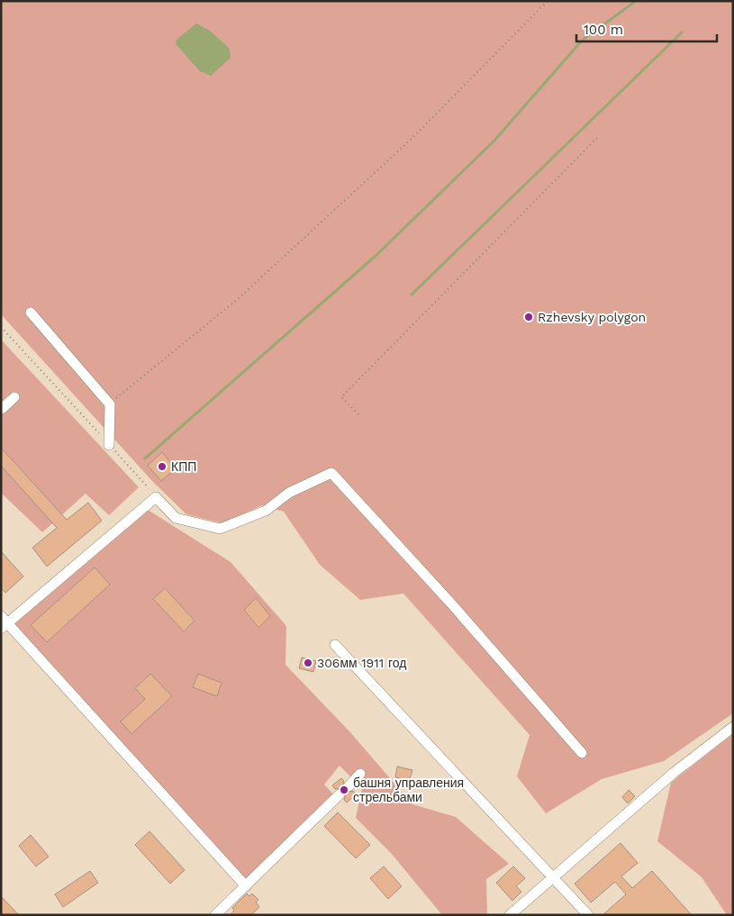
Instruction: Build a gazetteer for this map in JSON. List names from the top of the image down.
{
  "places": [
    "Rzhevsky polygon",
    "КПП",
    "306мм 1911 год",
    "башня управления стрельбами"
  ],
  "scale_bar": "100 m"
}
